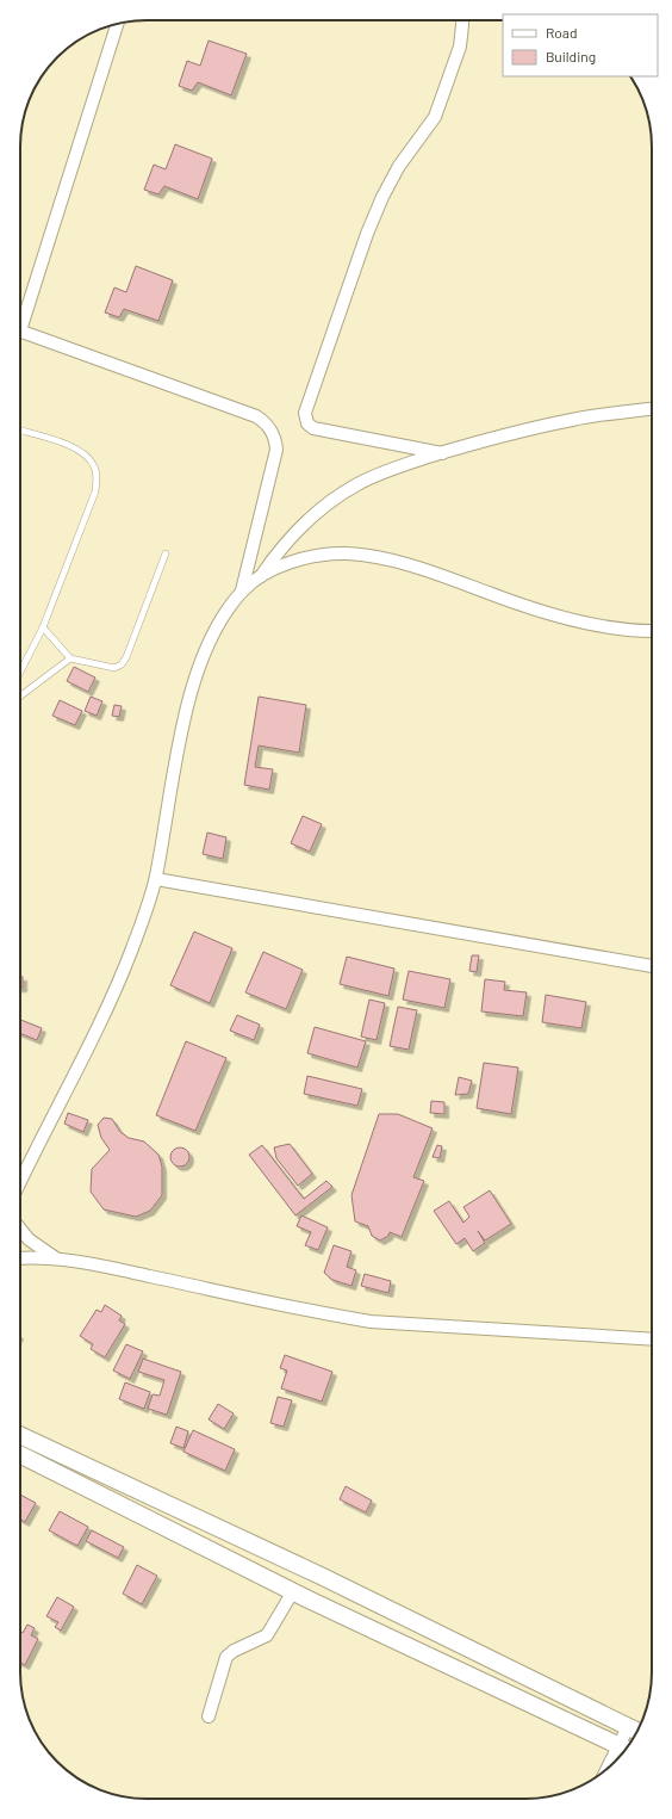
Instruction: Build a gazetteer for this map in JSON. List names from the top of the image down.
{
  "legend": ["Road", "Building"]
}
